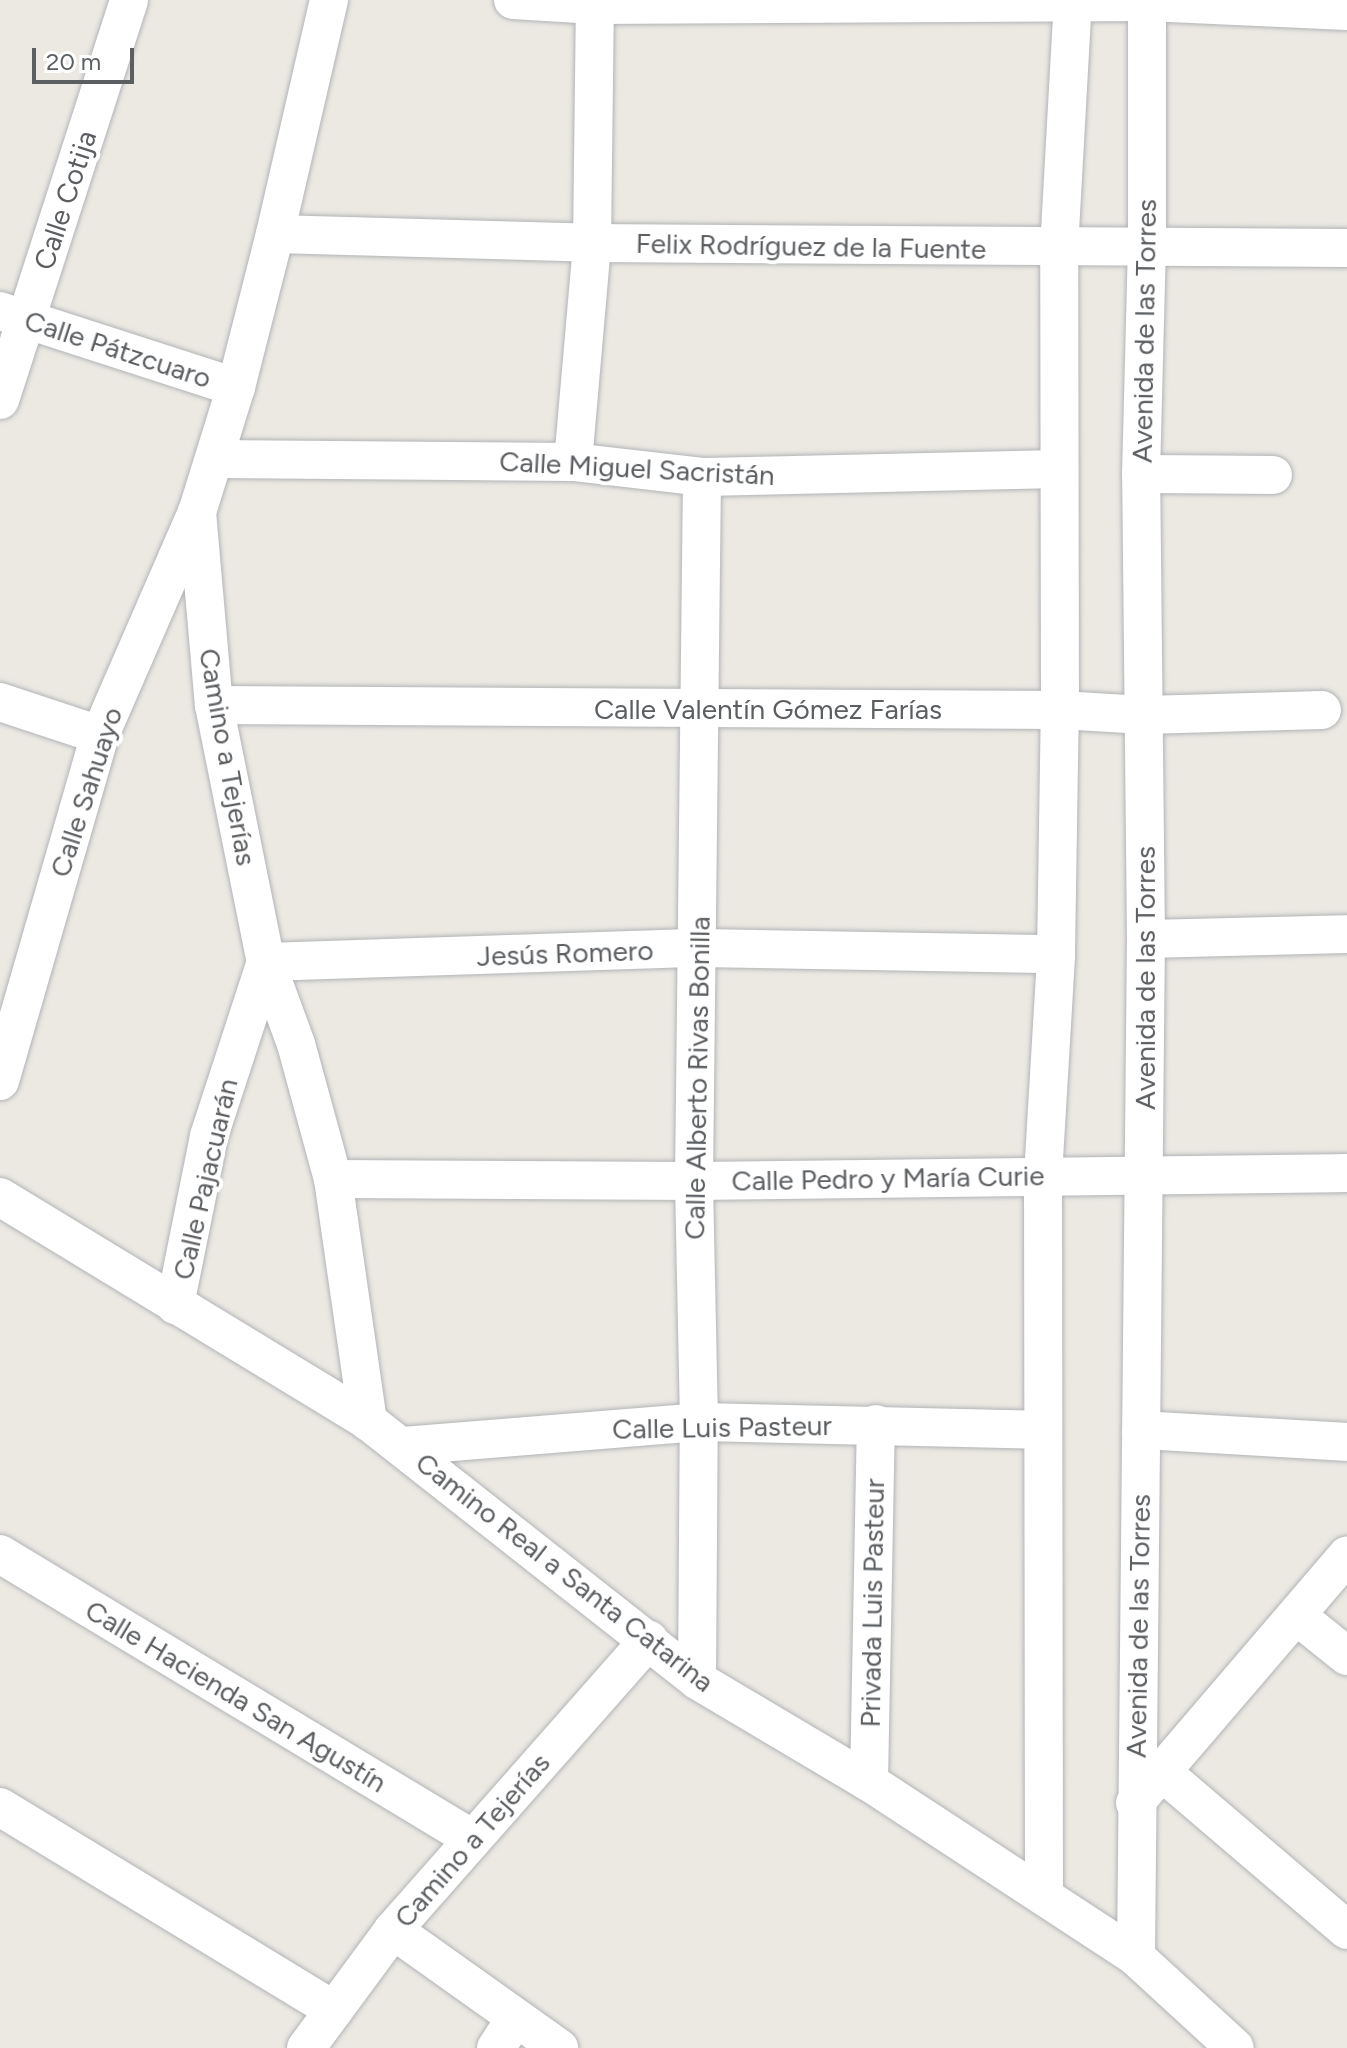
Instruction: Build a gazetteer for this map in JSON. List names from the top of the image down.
{
  "streets": {
    "street": [
      "Calle Cotija",
      "Felix Rodríguez de la Fuente",
      "Avenida de las Torres",
      "Calle Pátzcuaro",
      "Calle Miguel Sacristán",
      "Calle Valentín Gómez Farías",
      "Camino a Tejerías",
      "Calle Sahuayo",
      "Jesús Romero",
      "Calle Alberto Rivas Bonilla",
      "Calle Pedro y María Curie",
      "Calle Pajacuarán",
      "Calle Luis Pasteur",
      "Camino Real a Santa Catarina",
      "Privada Luis Pasteur",
      "Calle Hacienda San Agustín"
    ]
  },
  "crossings": [
    ["Calle Cotija", "Calle Pátzcuaro"],
    ["Felix Rodríguez de la Fuente", "Avenida de las Torres"],
    ["Felix Rodríguez de la Fuente", "Camino a Tejerías"],
    ["Avenida de las Torres", "Calle Valentín Gómez Farías"],
    ["Avenida de las Torres", "Calle Pedro y María Curie"],
    ["Avenida de las Torres", "Camino Real a Santa Catarina"],
    ["Calle Pátzcuaro", "Camino a Tejerías"],
    ["Calle Miguel Sacristán", "Camino a Tejerías"],
    ["Calle Miguel Sacristán", "Calle Alberto Rivas Bonilla"],
    ["Calle Valentín Gómez Farías", "Camino a Tejerías"],
    ["Calle Valentín Gómez Farías", "Calle Alberto Rivas Bonilla"],
    ["Camino a Tejerías", "Calle Sahuayo"],
    ["Camino a Tejerías", "Jesús Romero"],
    ["Camino a Tejerías", "Calle Pedro y María Curie"],
    ["Camino a Tejerías", "Calle Pajacuarán"],
    ["Camino a Tejerías", "Camino Real a Santa Catarina"],
    ["Camino a Tejerías", "Calle Hacienda San Agustín"],
    ["Jesús Romero", "Calle Alberto Rivas Bonilla"],
    ["Jesús Romero", "Calle Pajacuarán"],
    ["Calle Alberto Rivas Bonilla", "Calle Pedro y María Curie"],
    ["Calle Alberto Rivas Bonilla", "Calle Luis Pasteur"],
    ["Calle Alberto Rivas Bonilla", "Camino Real a Santa Catarina"],
    ["Calle Pajacuarán", "Camino Real a Santa Catarina"],
    ["Calle Luis Pasteur", "Camino Real a Santa Catarina"],
    ["Calle Luis Pasteur", "Privada Luis Pasteur"],
    ["Camino Real a Santa Catarina", "Privada Luis Pasteur"]
  ],
  "scale_bar": "20 m"
}
